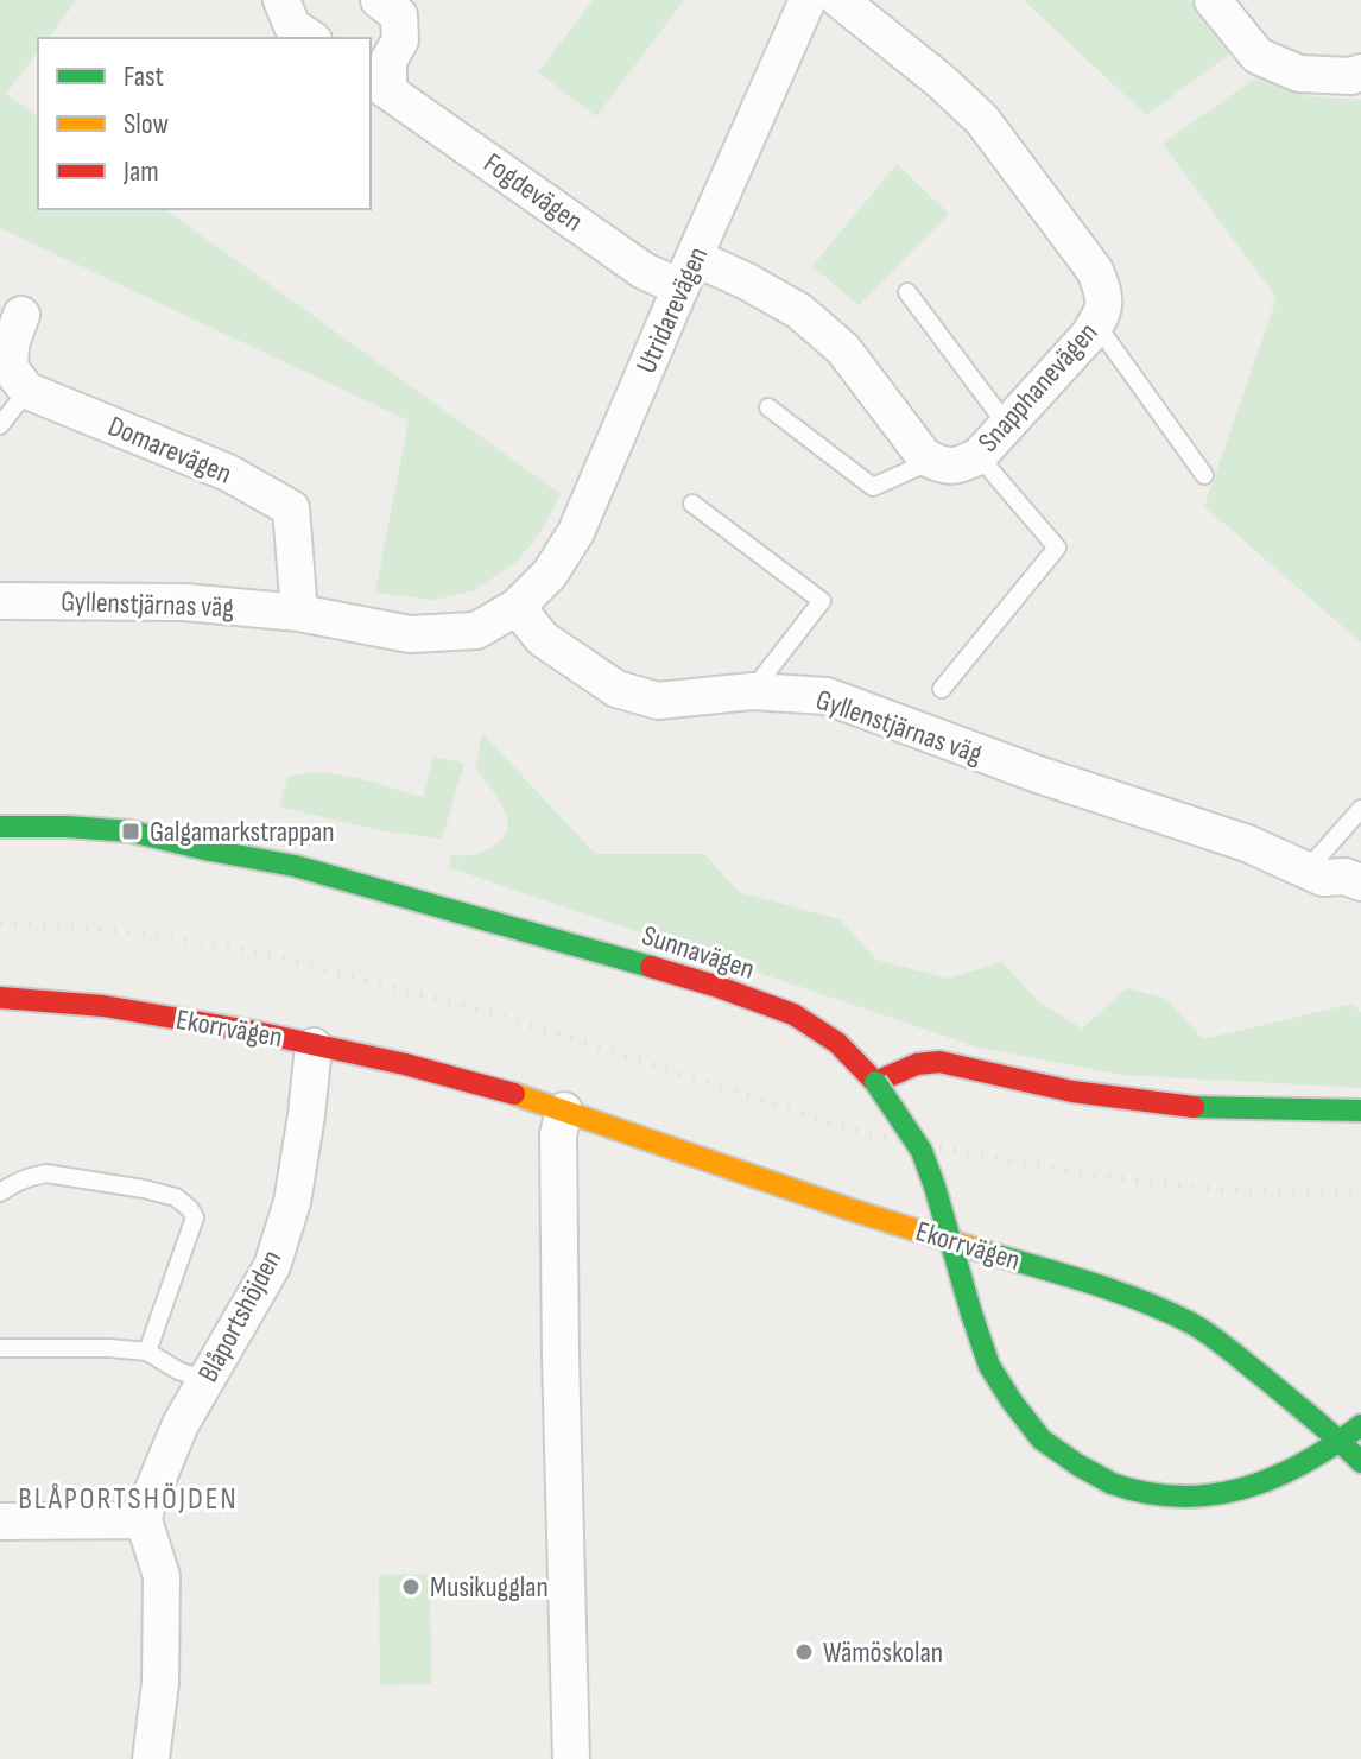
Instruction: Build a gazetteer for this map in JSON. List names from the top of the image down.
{
  "streets": {
    "street": [
      "Fogdevägen",
      "Utridarevägen",
      "Snapphanevägen",
      "Domarevägen",
      "Gyllenstjärnas väg",
      "Sunnavägen",
      "Ekorrvägen",
      "Blåportshöjden"
    ]
  },
  "crossings": [
    ["Fogdevägen", "Utridarevägen"],
    ["Utridarevägen", "Gyllenstjärnas väg"],
    ["Domarevägen", "Gyllenstjärnas väg"],
    ["Sunnavägen", "Ekorrvägen"],
    ["Ekorrvägen", "Blåportshöjden"]
  ],
  "districts": ["BLÅPORTSHÖJDEN"],
  "places": {
    "transit": ["Galgamarkstrappan"],
    "other": ["Musikugglan", "Wämöskolan"]
  },
  "legend": ["Fast", "Slow", "Jam"]
}
